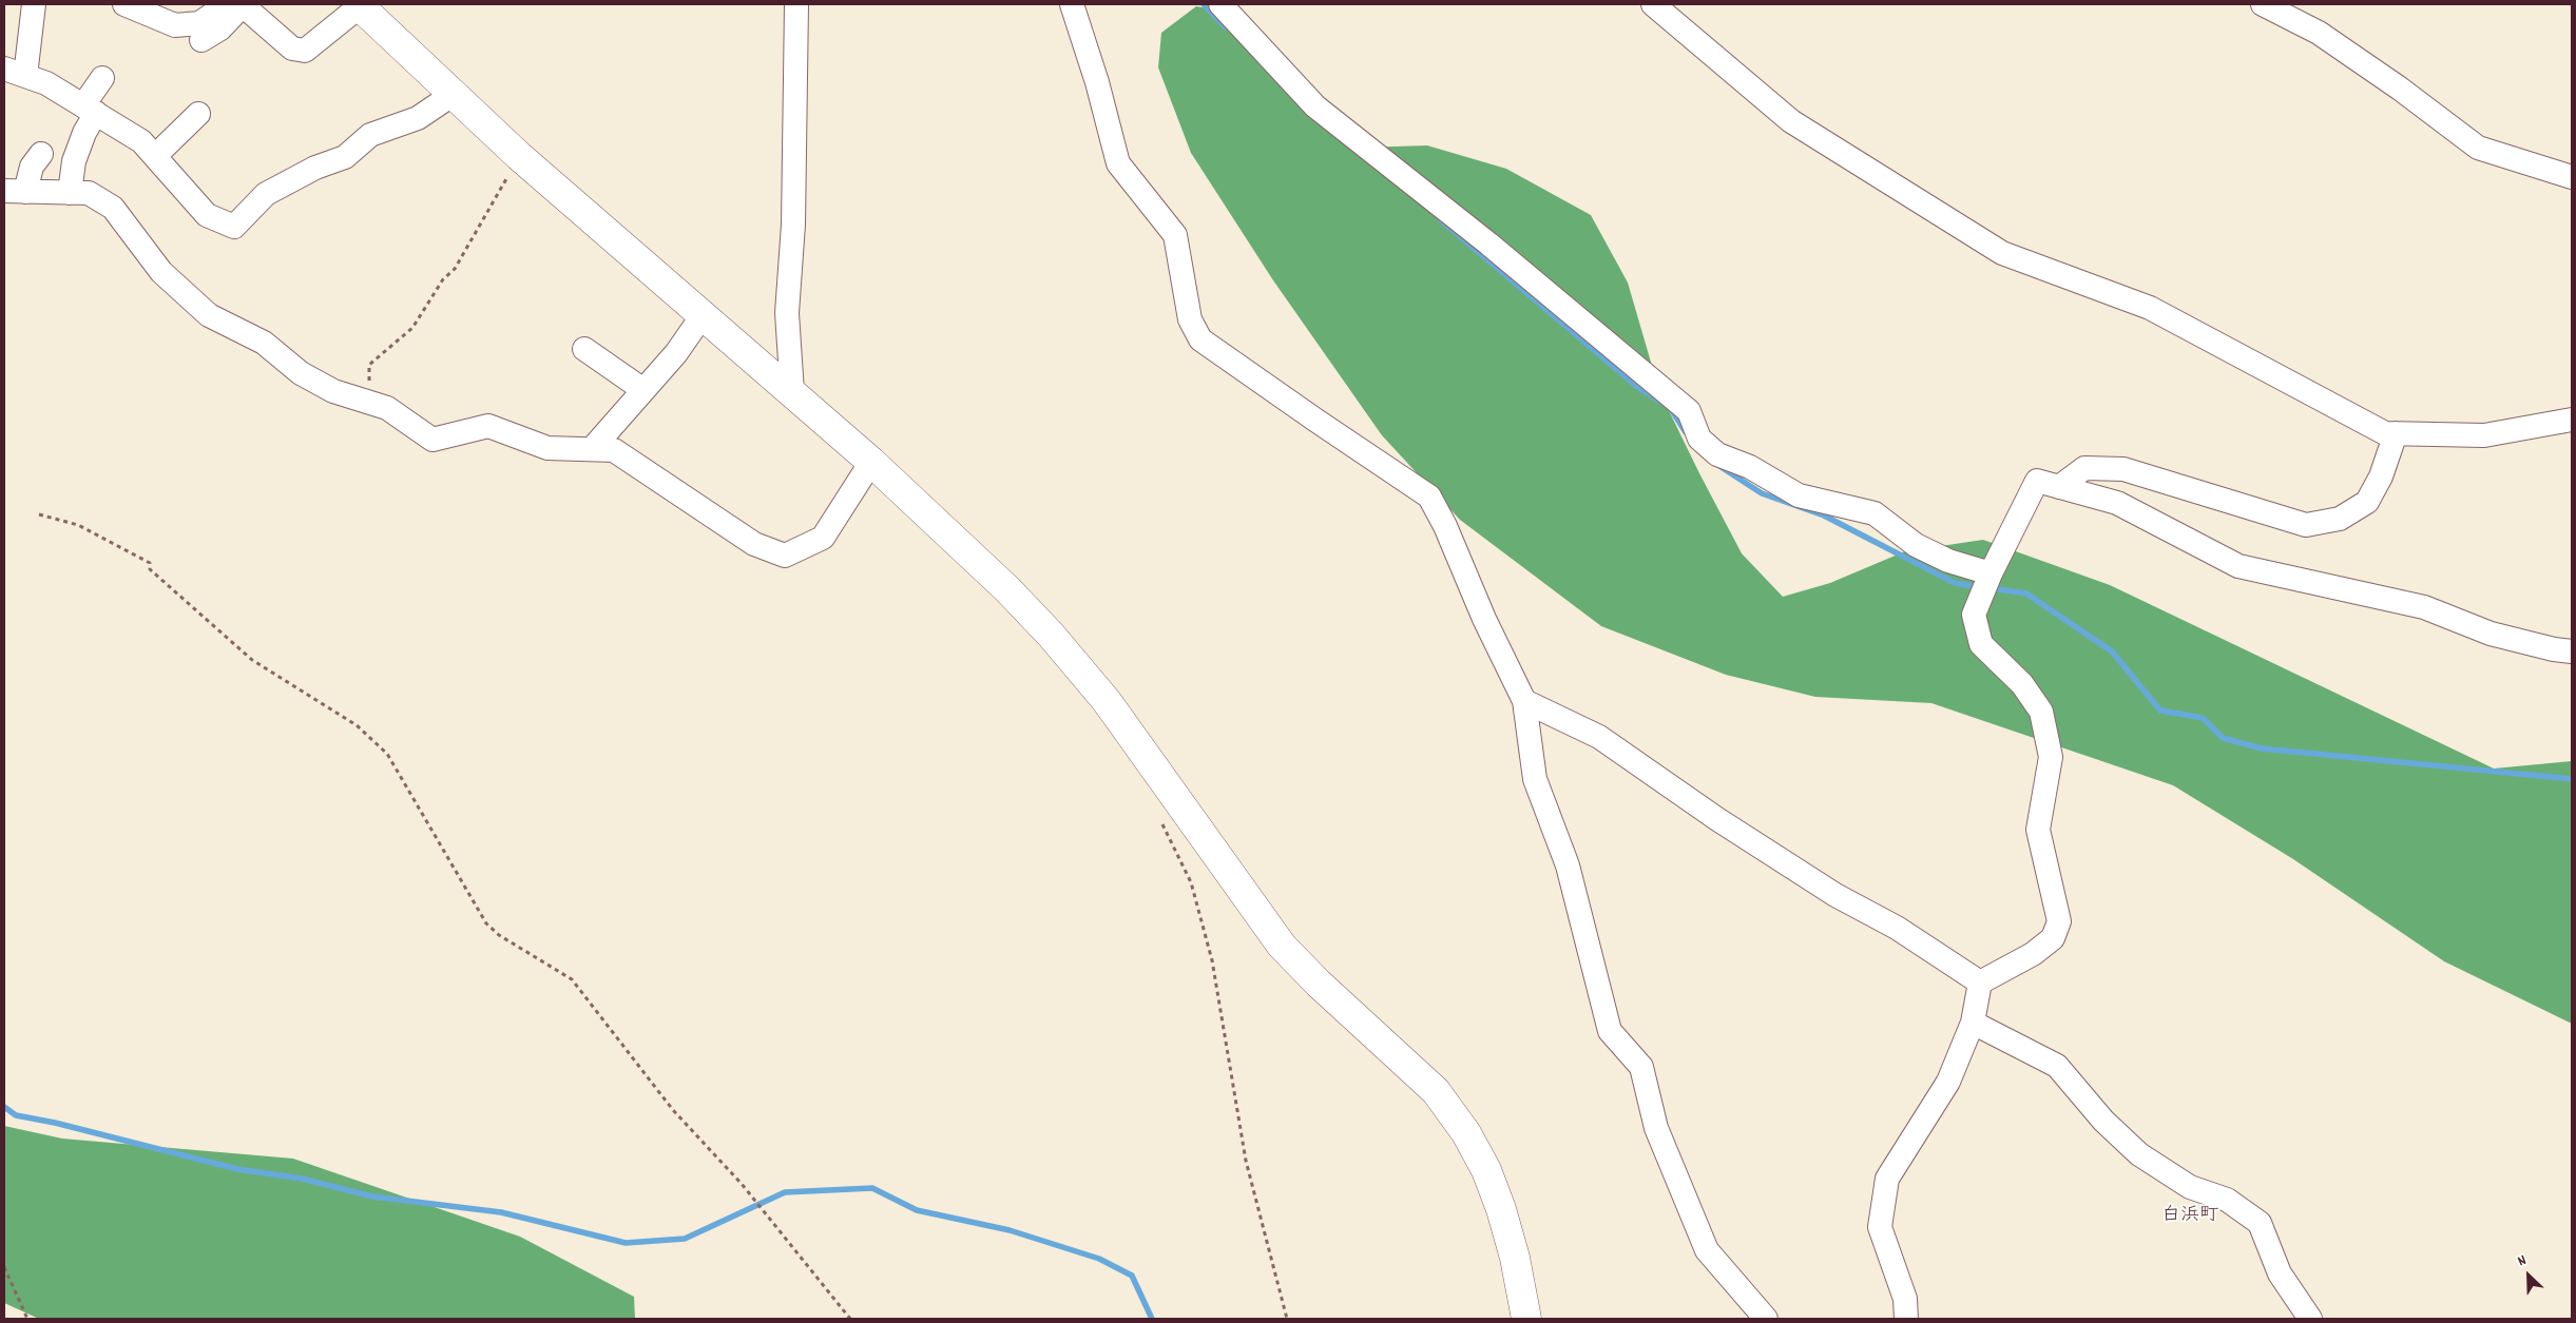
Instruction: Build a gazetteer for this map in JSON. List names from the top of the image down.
{
  "districts": ["白浜町"],
  "north": "top left"
}
